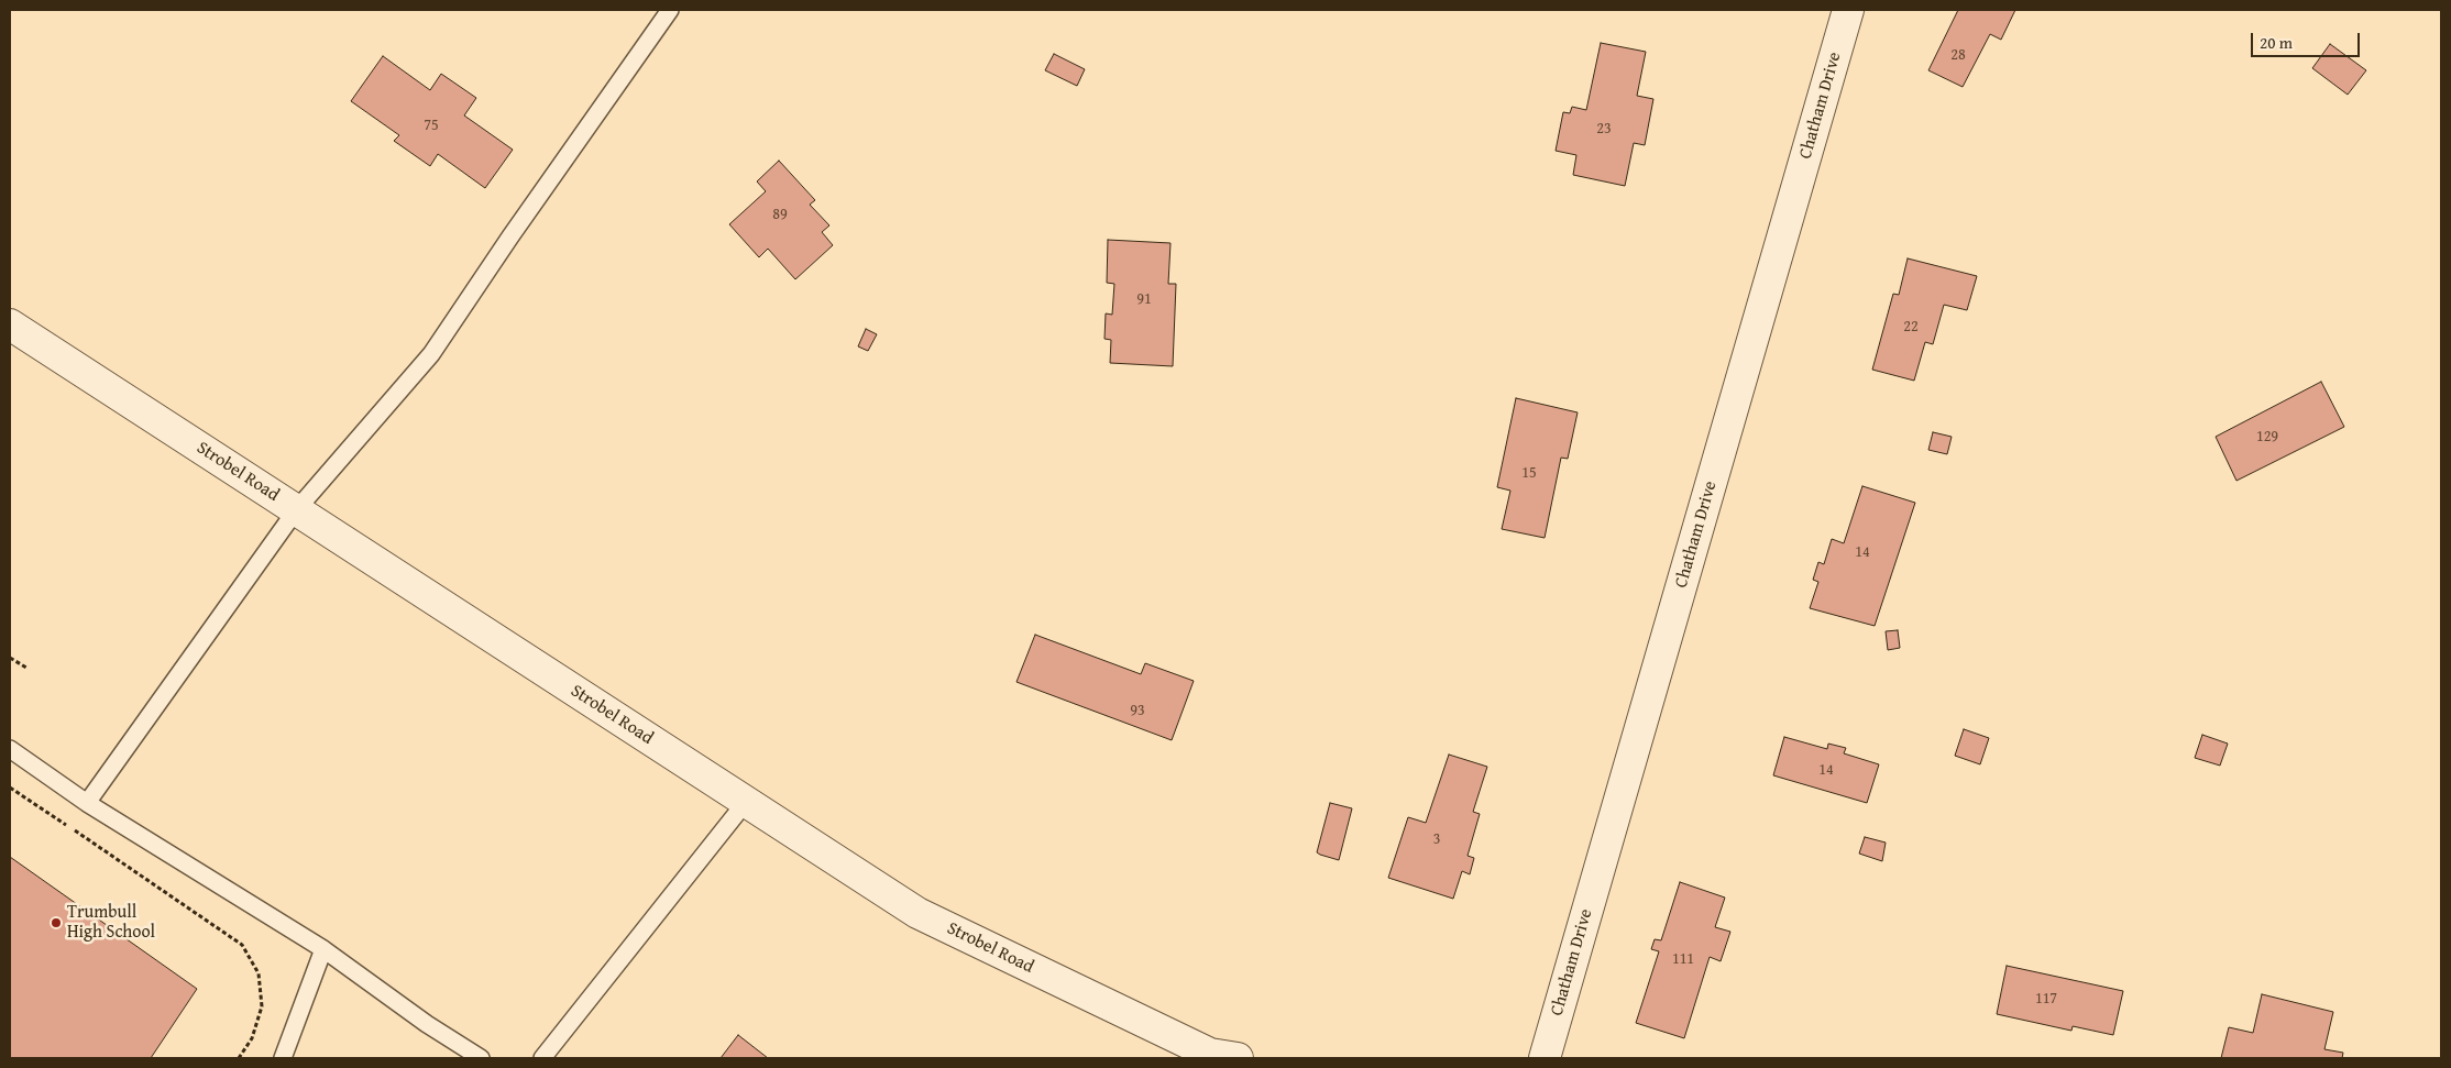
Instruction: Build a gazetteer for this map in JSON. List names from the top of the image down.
{
  "streets": {
    "street": ["Chatham Drive", "Strobel Road"]
  },
  "places": ["Trumbull High School"],
  "house_numbers": [
    "28",
    "75",
    "23",
    "89",
    "91",
    "22",
    "129",
    "15",
    "14",
    "93",
    "14",
    "3",
    "111",
    "117"
  ],
  "scale_bar": "20 m"
}
